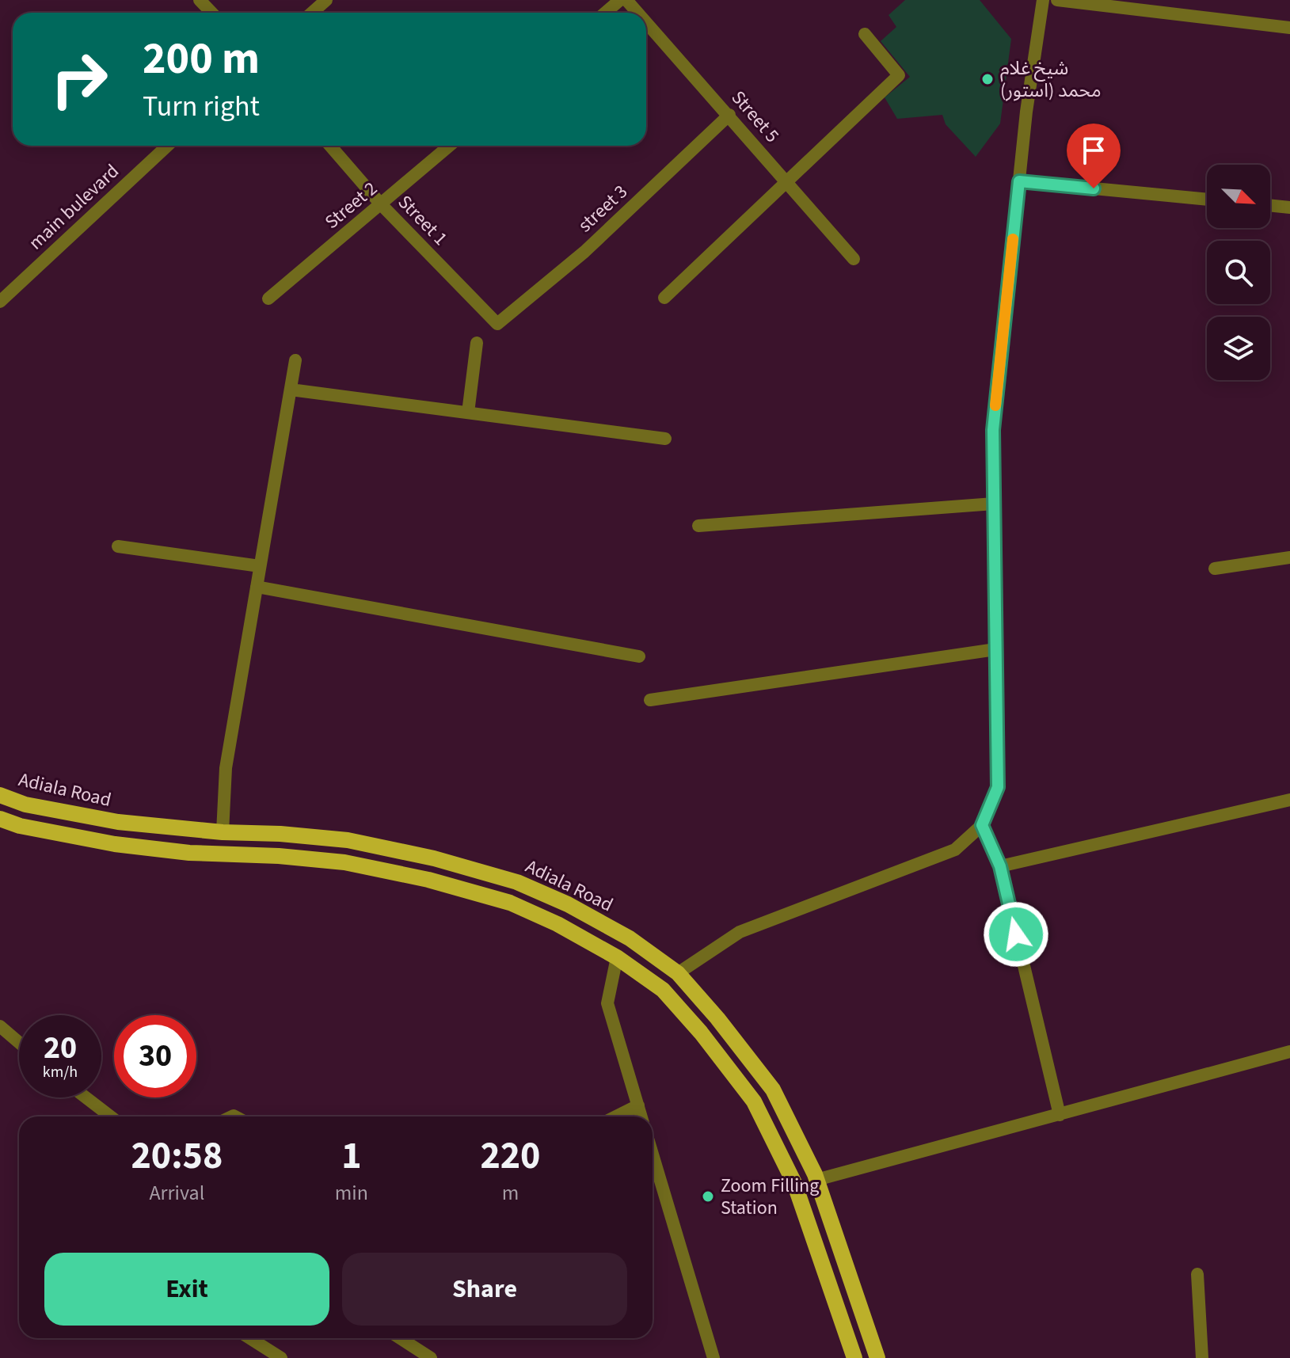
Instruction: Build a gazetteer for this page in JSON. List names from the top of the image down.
{
  "streets": {
    "main road": ["Adiala Road"],
    "street": [
      "Street 5",
      "Street 2",
      "main bulevard",
      "street 3",
      "Street 1"
    ]
  },
  "crossings": [
    ["Street 5", "street 3"],
    ["Street 2", "Street 1"],
    ["street 3", "Street 1"]
  ],
  "places": ["شیخ غلام محمد (استور)", "Zoom Filling Station"],
  "north": "bottom right",
  "page": {
    "turn": ["200 m", "Turn right"],
    "speed": "20 km/h",
    "limit": "30",
    "eta": [
      "20:58",
      "Arrival",
      "1",
      "min",
      "220",
      "m"
    ],
    "buttons": ["Exit", "Share"]
  }
}
